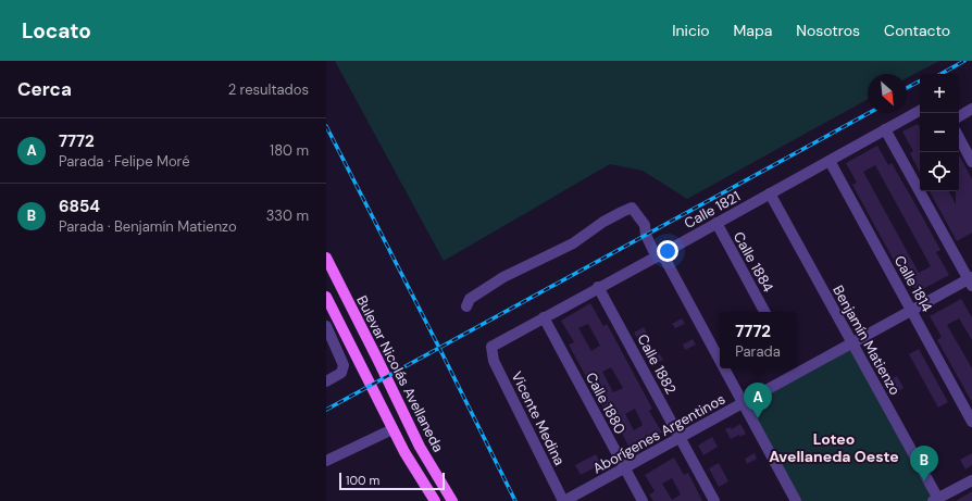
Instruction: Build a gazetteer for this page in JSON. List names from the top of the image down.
{
  "streets": {
    "main road": ["Bulevar Nicolás Avellaneda"],
    "street": [
      "Calle 1821",
      "Calle 1884",
      "Calle 1814",
      "Benjamín Matienzo",
      "Calle 1882",
      "Calle 1880",
      "Vicente Medina",
      "Aborígenes Argentinos"
    ]
  },
  "crossings": [
    ["Calle 1821", "Calle 1884"],
    ["Calle 1821", "Calle 1814"],
    ["Calle 1821", "Benjamín Matienzo"],
    ["Calle 1821", "Calle 1882"],
    ["Calle 1821", "Calle 1880"],
    ["Calle 1821", "Vicente Medina"],
    ["Calle 1814", "Aborígenes Argentinos"],
    ["Benjamín Matienzo", "Aborígenes Argentinos"],
    ["Calle 1882", "Aborígenes Argentinos"],
    ["Calle 1880", "Aborígenes Argentinos"],
    ["Vicente Medina", "Aborígenes Argentinos"]
  ],
  "districts": ["Loteo Avellaneda Oeste"],
  "scale_bar": "100 m",
  "north": "bottom right",
  "page": {
    "header": "Locato",
    "nav": [
      "Inicio",
      "Mapa",
      "Nosotros",
      "Contacto"
    ],
    "heading": ["Cerca", "2 resultados"],
    "map_buttons": ["+", "−"],
    "list": [
      {
        "mark": "A",
        "name": "7772",
        "note": "Parada · Felipe Moré",
        "value": "180 m"
      },
      {
        "mark": "B",
        "name": "6854",
        "note": "Parada · Benjamín Matienzo",
        "value": "330 m"
      }
    ],
    "popup": ["7772", "Parada"],
    "pins": ["A", "B"],
    "scale": "100 m"
  }
}
